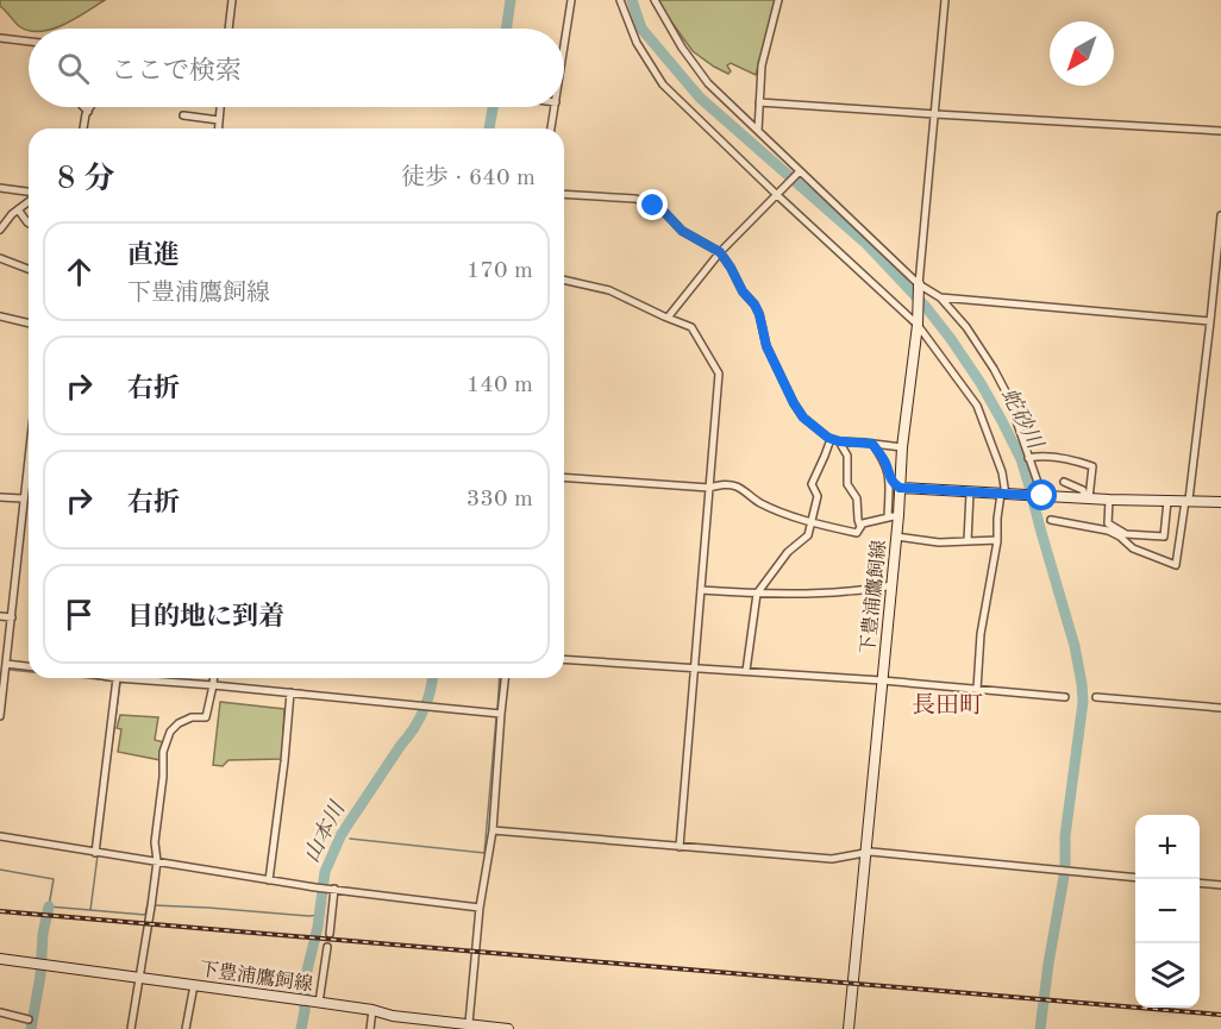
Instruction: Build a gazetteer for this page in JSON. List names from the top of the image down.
{
  "streets": {
    "main road": ["下豊浦鷹飼線"]
  },
  "districts": ["長田町"],
  "water": ["蛇砂川", "山本川"],
  "north": "bottom left",
  "page": {
    "search": "ここで検索",
    "heading": ["8 分", "徒歩 · 640 m"],
    "list": [
      ["直進", "下豊浦鷹飼線", "170 m"],
      ["右折", "140 m"],
      ["右折", "330 m"],
      "目的地に到着"
    ],
    "map_buttons": ["+", "−"]
  }
}
